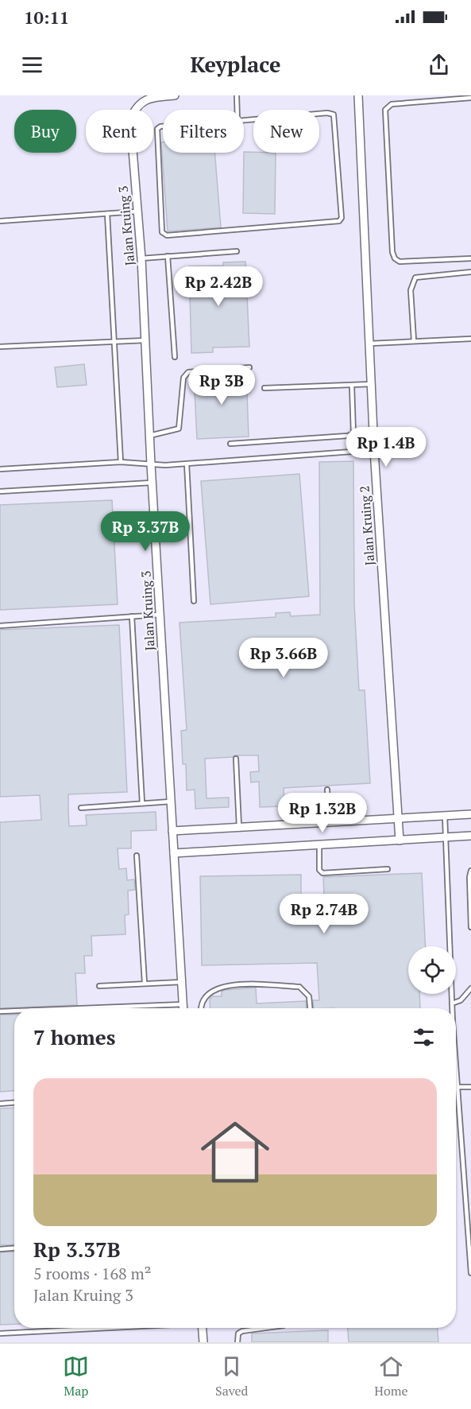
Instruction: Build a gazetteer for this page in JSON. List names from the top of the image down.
{
  "streets": {
    "street": ["Jalan Kruing 3", "Jalan Kruing 2"]
  },
  "page": {
    "status": "10:11",
    "header": "Keyplace",
    "chip": [
      "Buy",
      "Rent",
      "Filters",
      "New"
    ],
    "price": [
      "Rp 2.42B",
      "Rp 3B",
      "Rp 1.4B",
      "Rp 3.37B",
      "Rp 3.66B",
      "Rp 1.32B",
      "Rp 2.74B"
    ],
    "heading": "7 homes",
    "list": [
      {
        "name": "Rp 3.37B",
        "note": "5 rooms · 168 m² · Jalan Kruing 3"
      }
    ],
    "tabs": ["Map", "Saved", "Home"]
  }
}
